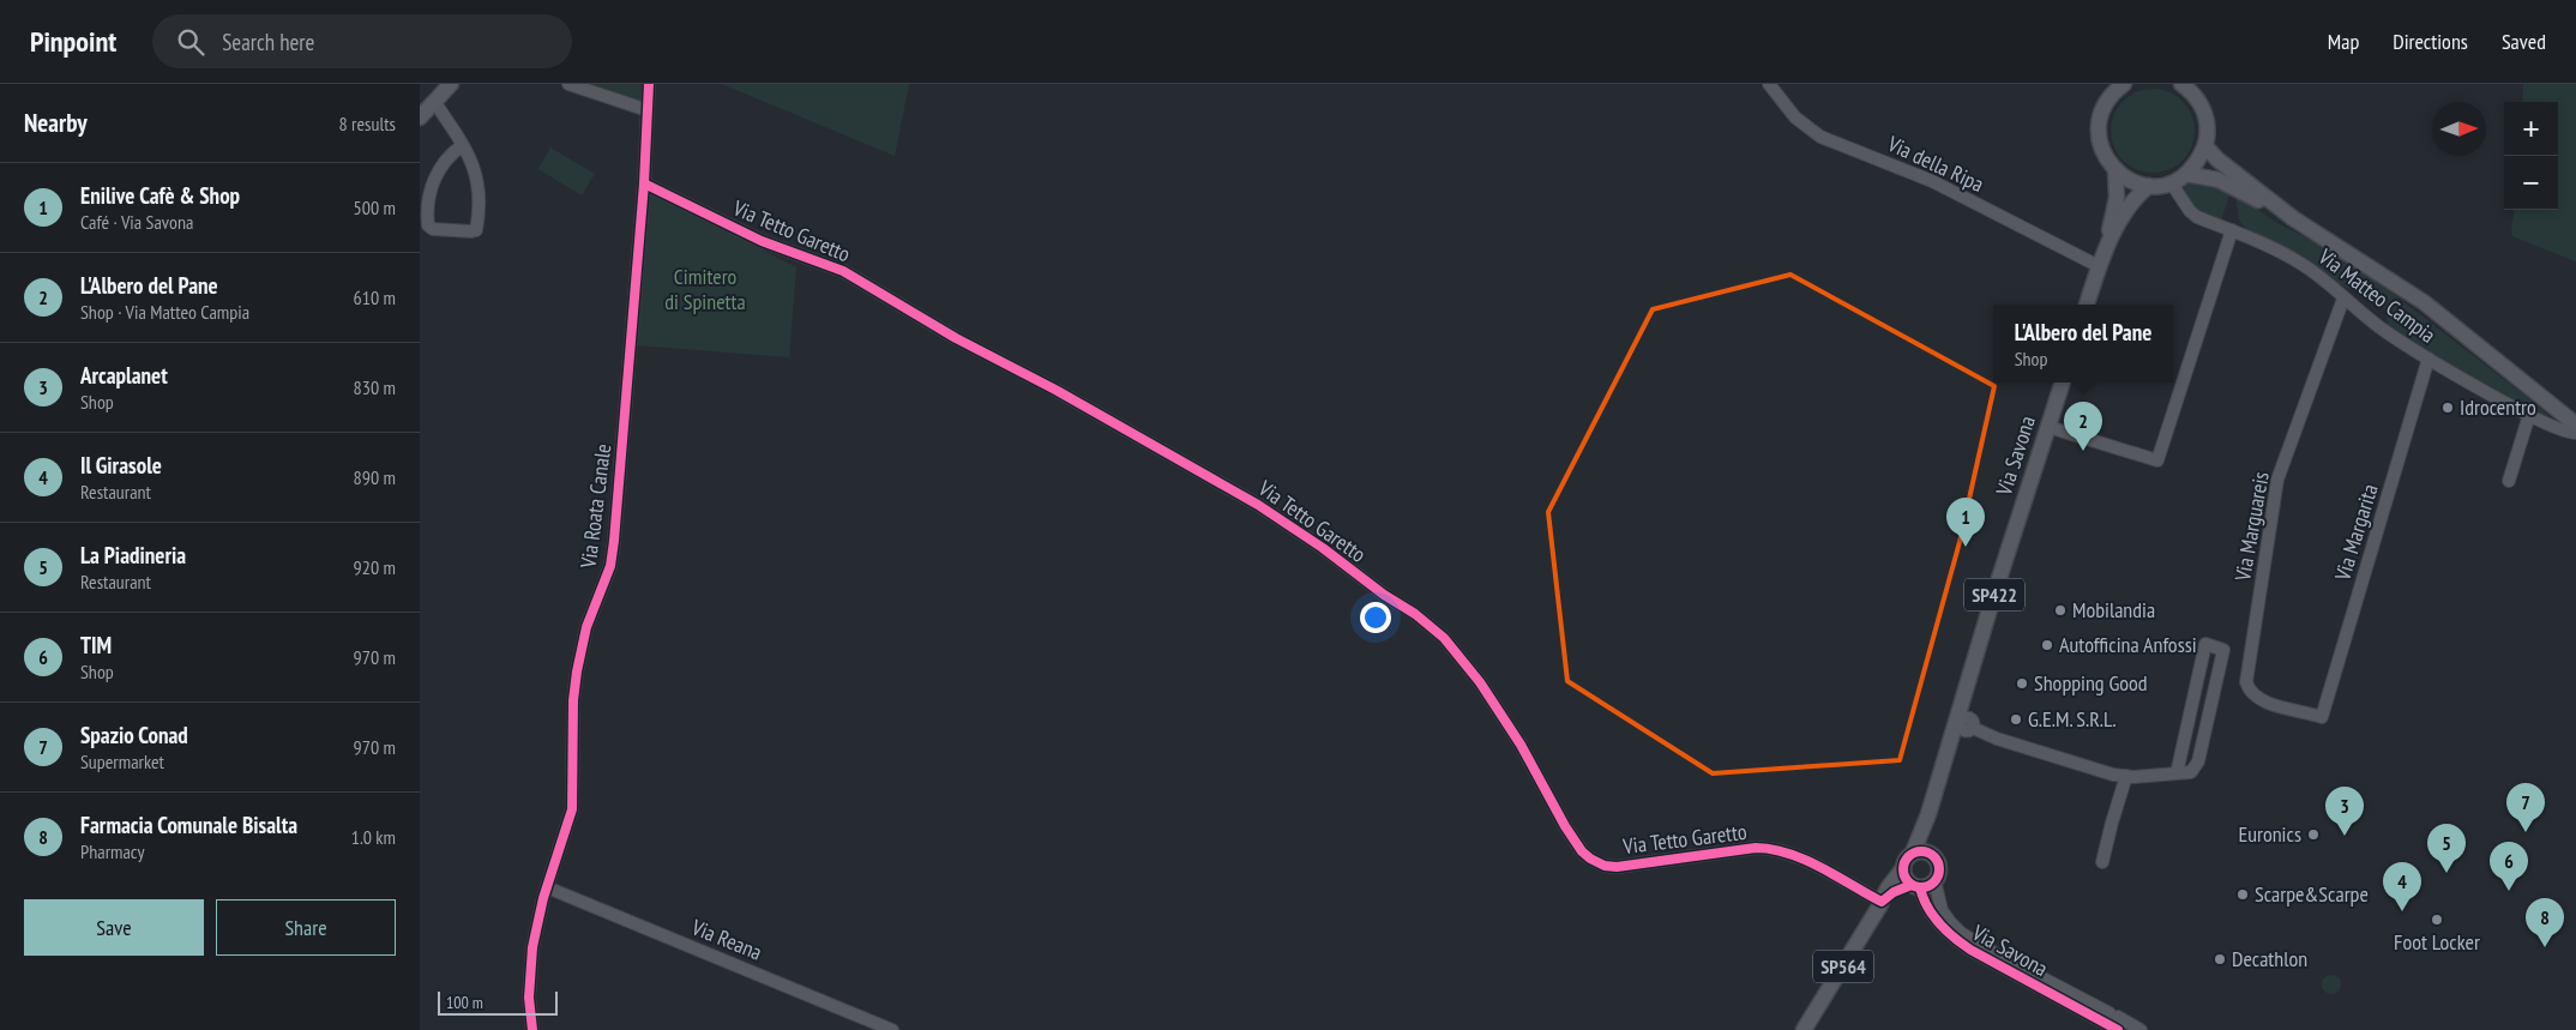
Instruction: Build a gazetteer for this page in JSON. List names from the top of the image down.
{
  "streets": {
    "main road": ["Via Savona", "SP422", "SP564"],
    "street": [
      "Via della Ripa",
      "Via Tetto Garetto",
      "Via Matteo Campia",
      "Via Roata Canale",
      "Via Marguareis",
      "Via Margarita",
      "Via Reana"
    ]
  },
  "crossings": [
    ["Via Tetto Garetto", "Via Roata Canale"],
    ["Via Tetto Garetto", "SP564"],
    ["Via Matteo Campia", "Via Marguareis"],
    ["Via Matteo Campia", "Via Margarita"],
    ["Via Savona", "SP422"],
    ["Via Savona", "SP564"],
    ["Via Roata Canale", "Via Reana"],
    ["Via Marguareis", "Via Margarita"],
    ["SP422", "SP564"]
  ],
  "parks": ["Cimitero di Spinetta"],
  "places": [
    "Idrocentro",
    "Mobilandia",
    "Autofficina Anfossi",
    "Shopping Good",
    "G.E.M. S.R.L.",
    "Euronics",
    "Scarpe&Scarpe",
    "Foot Locker",
    "Decathlon"
  ],
  "scale_bar": "100 m",
  "north": "right",
  "page": {
    "header": "Pinpoint",
    "search": "Search here",
    "nav": ["Map", "Directions", "Saved"],
    "heading": ["Nearby", "8 results"],
    "map_buttons": ["+", "−"],
    "list": [
      {
        "mark": "1",
        "name": "Enilive Cafè & Shop",
        "note": "Café · Via Savona",
        "value": "500 m"
      },
      {
        "mark": "2",
        "name": "L'Albero del Pane",
        "note": "Shop · Via Matteo Campia",
        "value": "610 m"
      },
      {
        "mark": "3",
        "name": "Arcaplanet",
        "note": "Shop",
        "value": "830 m"
      },
      {
        "mark": "4",
        "name": "Il Girasole",
        "note": "Restaurant",
        "value": "890 m"
      },
      {
        "mark": "5",
        "name": "La Piadineria",
        "note": "Restaurant",
        "value": "920 m"
      },
      {
        "mark": "6",
        "name": "TIM",
        "note": "Shop",
        "value": "970 m"
      },
      {
        "mark": "7",
        "name": "Spazio Conad",
        "note": "Supermarket",
        "value": "970 m"
      },
      {
        "mark": "8",
        "name": "Farmacia Comunale Bisalta",
        "note": "Pharmacy",
        "value": "1.0 km"
      }
    ],
    "popup": ["L'Albero del Pane", "Shop"],
    "pins": [
      "2",
      "1",
      "7",
      "3",
      "5",
      "6",
      "4",
      "8"
    ],
    "buttons": ["Save", "Share"],
    "scale": "100 m"
  }
}
